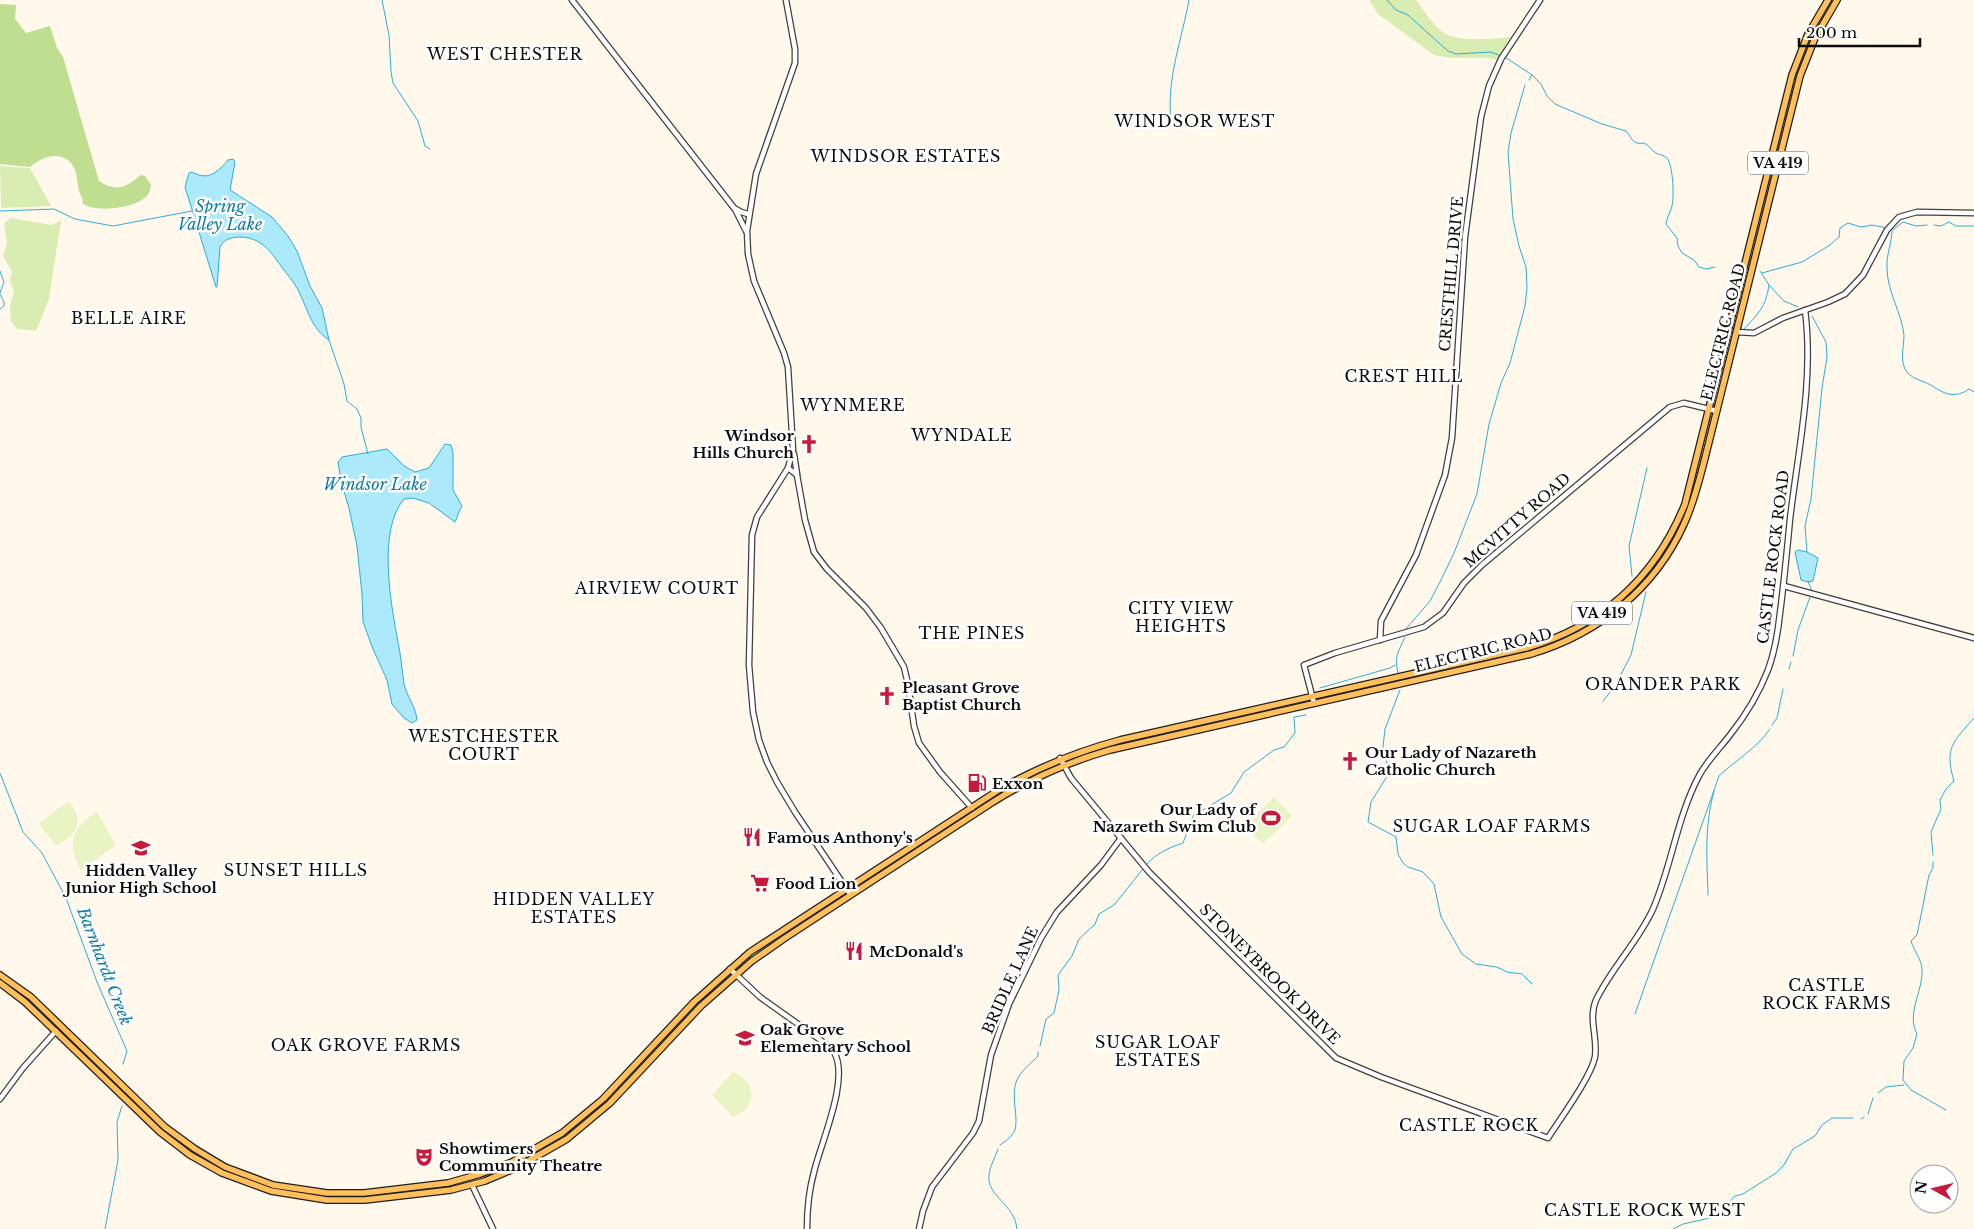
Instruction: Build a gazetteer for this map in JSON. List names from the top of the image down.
{
  "streets": {
    "main road": ["VA 419", "ELECTRIC ROAD"],
    "street": [
      "CRESTHILL DRIVE",
      "MCVITTY ROAD",
      "CASTLE ROCK ROAD",
      "STONEYBROOK DRIVE",
      "BRIDLE LANE"
    ]
  },
  "crossings": [
    ["VA 419", "ELECTRIC ROAD"],
    ["CRESTHILL DRIVE", "MCVITTY ROAD"],
    ["ELECTRIC ROAD", "MCVITTY ROAD"],
    ["ELECTRIC ROAD", "STONEYBROOK DRIVE"],
    ["CASTLE ROCK ROAD", "STONEYBROOK DRIVE"],
    ["STONEYBROOK DRIVE", "BRIDLE LANE"]
  ],
  "districts": [
    "WEST CHESTER",
    "WINDSOR WEST",
    "WINDSOR ESTATES",
    "BELLE AIRE",
    "CREST HILL",
    "WYNMERE",
    "WYNDALE",
    "AIRVIEW COURT",
    "CITY VIEW HEIGHTS",
    "THE PINES",
    "ORANDER PARK",
    "WESTCHESTER COURT",
    "SUGAR LOAF FARMS",
    "SUNSET HILLS",
    "HIDDEN VALLEY ESTATES",
    "CASTLE ROCK FARMS",
    "SUGAR LOAF ESTATES",
    "OAK GROVE FARMS",
    "CASTLE ROCK",
    "CASTLE ROCK WEST"
  ],
  "water": ["Spring Valley Lake", "Windsor Lake", "Barnhardt Creek"],
  "places": {
    "church": ["Windsor Hills Church", "Pleasant Grove Baptist Church", "Our Lady of Nazareth Catholic Church"],
    "fuel station": ["Exxon"],
    "sports": ["Our Lady of Nazareth Swim Club"],
    "restaurant": ["Famous Anthony's", "McDonald's"],
    "school or university": ["Hidden Valley Junior High School", "Oak Grove Elementary School"],
    "supermarket": ["Food Lion"],
    "theatre": ["Showtimers Community Theatre"]
  },
  "scale_bar": "200 m",
  "north": "left"
}
